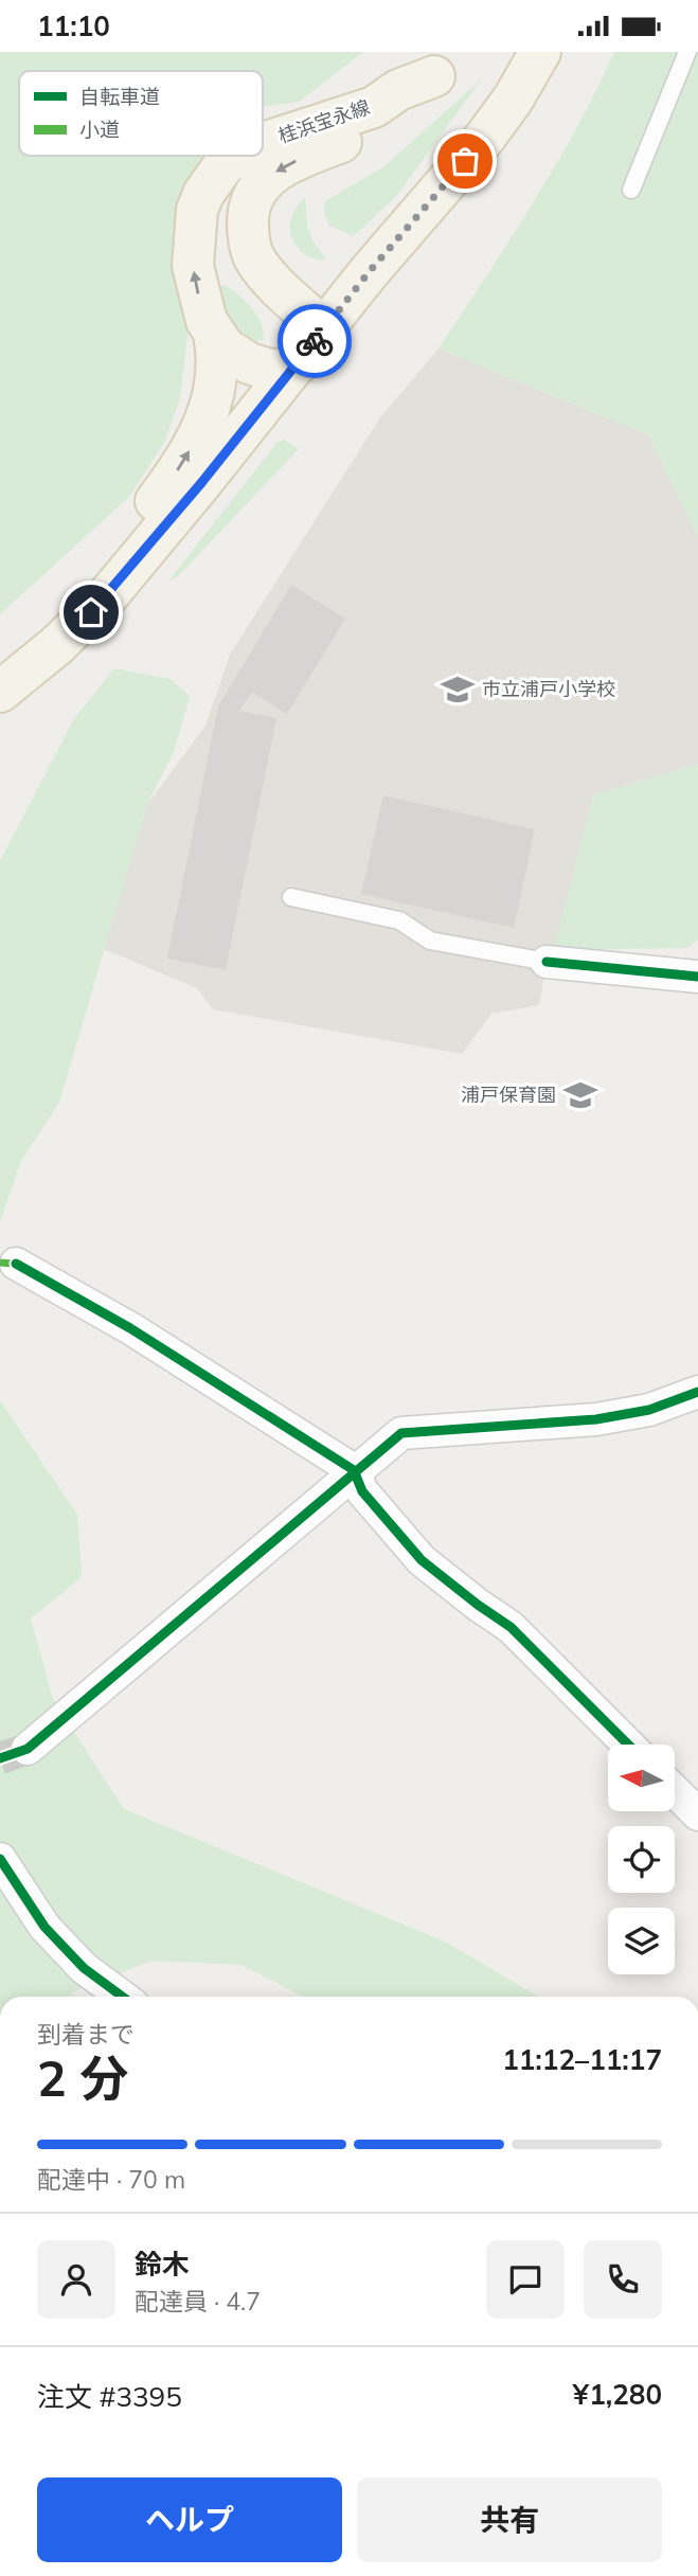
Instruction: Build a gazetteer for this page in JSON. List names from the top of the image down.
{
  "streets": {
    "main road": ["桂浜宝永線"]
  },
  "places": {
    "school or university": ["市立浦戸小学校", "浦戸保育園"]
  },
  "legend": ["自転車道", "小道"],
  "north": "left",
  "page": {
    "status": "11:10",
    "heading": ["2 分", "到着まで", "11:12–11:17"],
    "panel": [
      "鈴木",
      "配達員 · 4.7",
      "注文 #3395",
      "¥1,280"
    ],
    "bar": "配達中 · 70 m",
    "buttons": ["ヘルプ", "共有"]
  }
}
